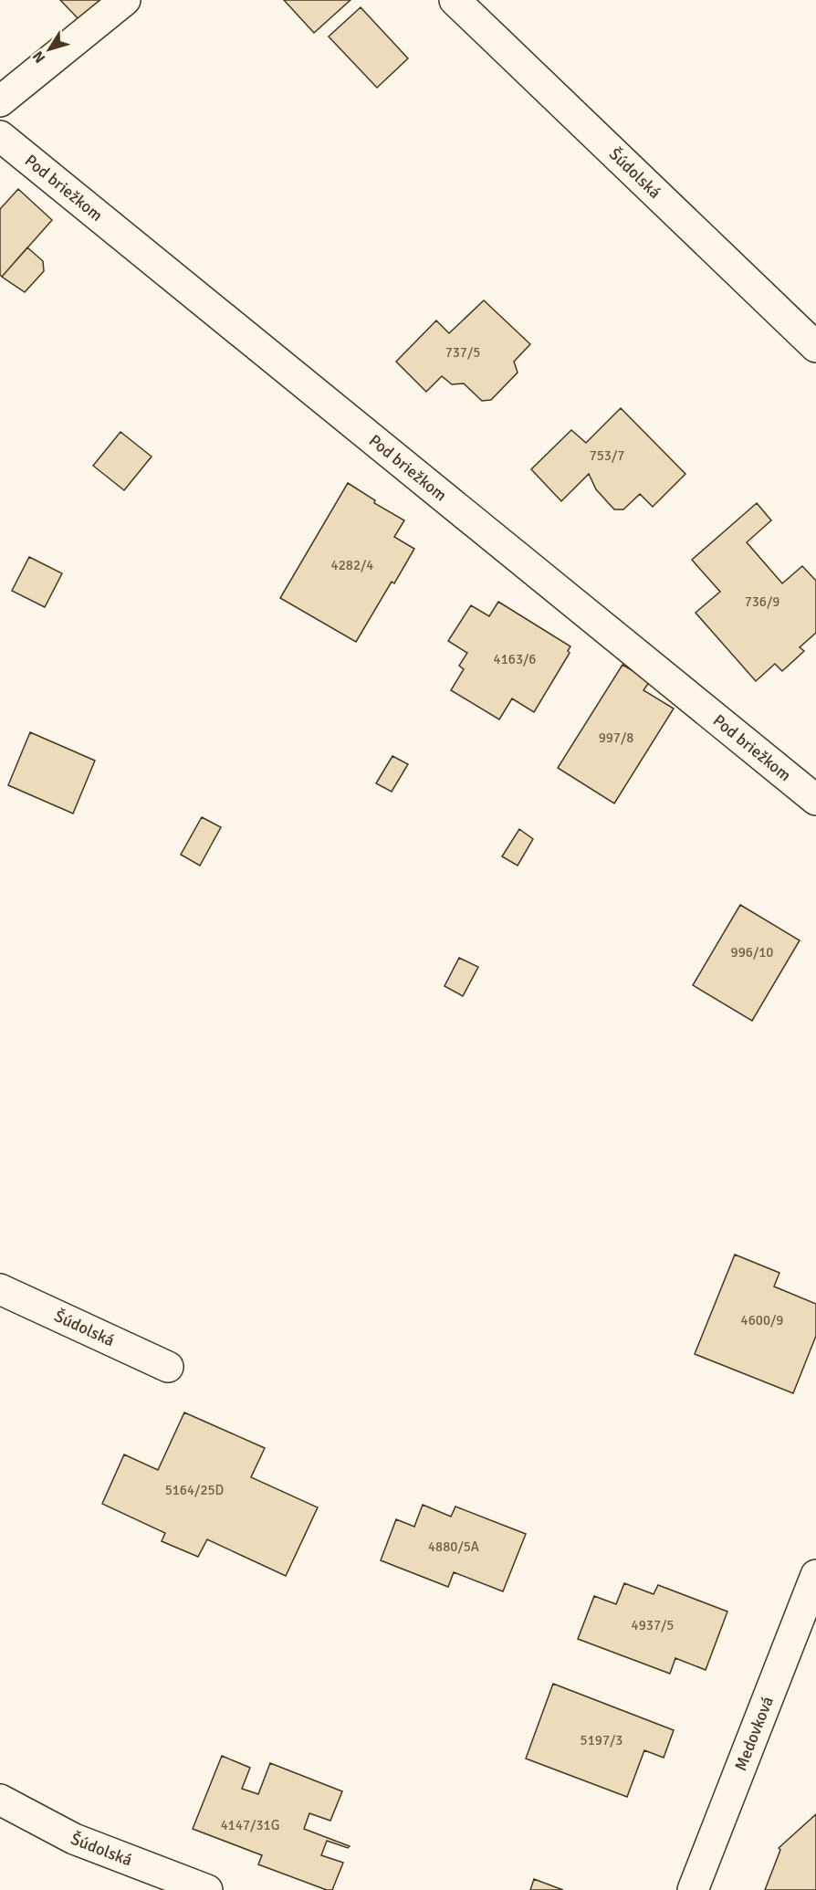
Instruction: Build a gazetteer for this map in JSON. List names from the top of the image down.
{
  "streets": {
    "street": ["Šúdolská", "Pod briežkom", "Medovková"]
  },
  "house_numbers": [
    "737/5",
    "753/7",
    "4282/4",
    "736/9",
    "4163/6",
    "997/8",
    "996/10",
    "4600/9",
    "5164/25D",
    "4880/5A",
    "4937/5",
    "5197/3",
    "4147/31G"
  ],
  "north": "bottom left"
}
